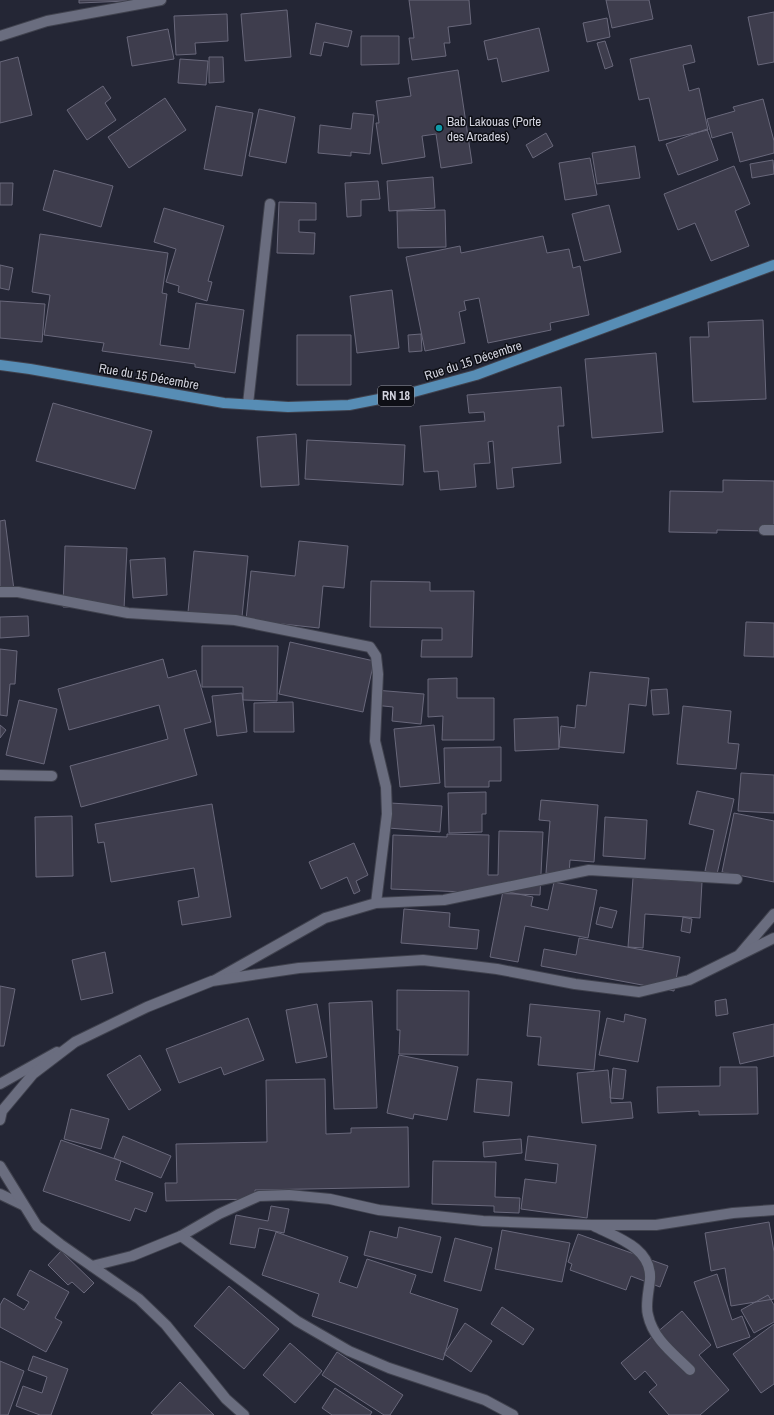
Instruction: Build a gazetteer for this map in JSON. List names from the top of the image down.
{
  "streets": {
    "main road": ["Rue du 15 Décembre", "RN 18"]
  },
  "places": ["Bab Lakouas (Porte des Arcades)"]
}
